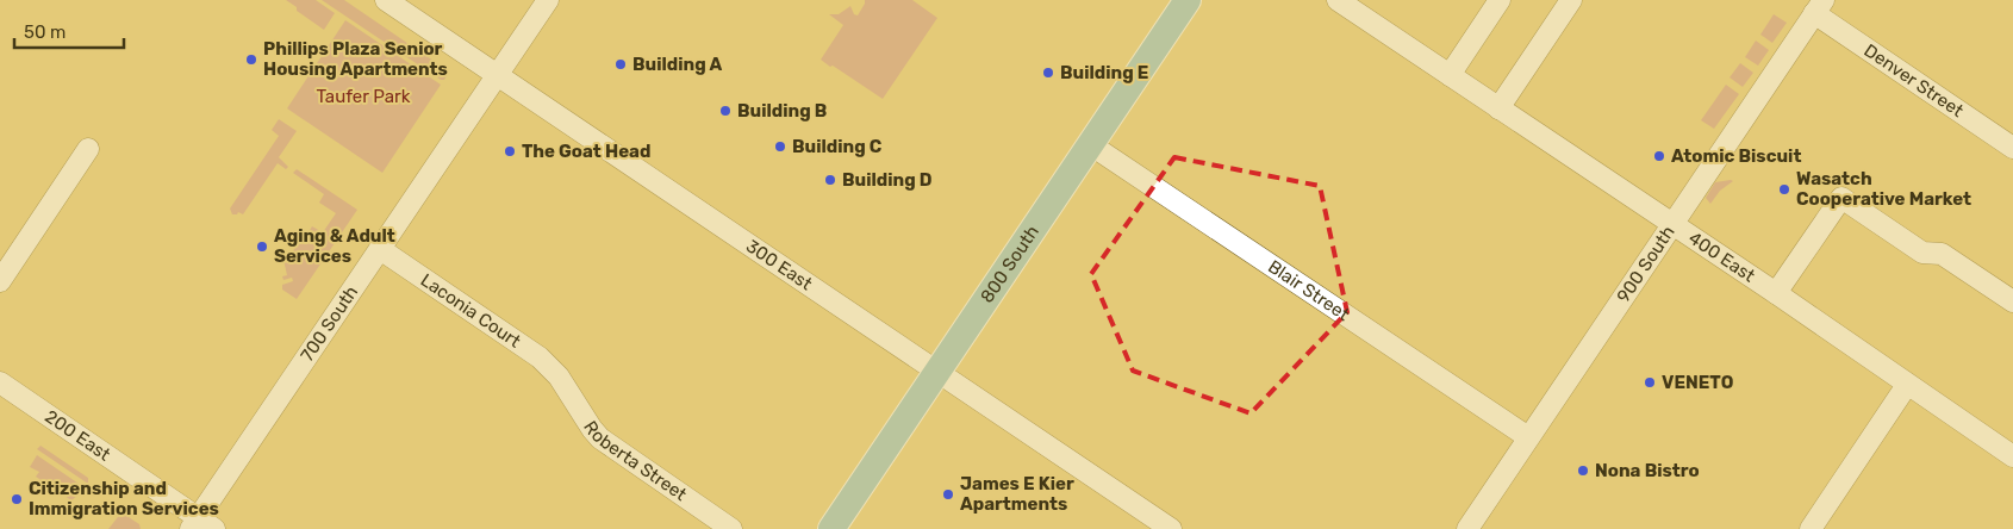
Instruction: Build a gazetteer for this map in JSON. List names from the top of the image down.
{
  "streets": {
    "main road": ["800 South"],
    "street": [
      "Denver Street",
      "400 East",
      "300 East",
      "900 South",
      "Blair Street",
      "Laconia Court",
      "700 South",
      "200 East",
      "Roberta Street"
    ]
  },
  "crossings": [
    ["Denver Street", "900 South"],
    ["400 East", "900 South"],
    ["300 East", "800 South"],
    ["300 East", "700 South"],
    ["800 South", "Blair Street"],
    ["900 South", "Blair Street"],
    ["Laconia Court", "700 South"],
    ["Laconia Court", "Roberta Street"],
    ["700 South", "200 East"]
  ],
  "parks": ["Taufer Park"],
  "places": [
    "Phillips Plaza Senior Housing Apartments",
    "Building A",
    "Building E",
    "Building B",
    "Building C",
    "The Goat Head",
    "Atomic Biscuit",
    "Building D",
    "Wasatch Cooperative Market",
    "Aging & Adult Services",
    "VENETO",
    "Nona Bistro",
    "James E Kier Apartments",
    "Citizenship and Immigration Services"
  ],
  "scale_bar": "50 m"
}
